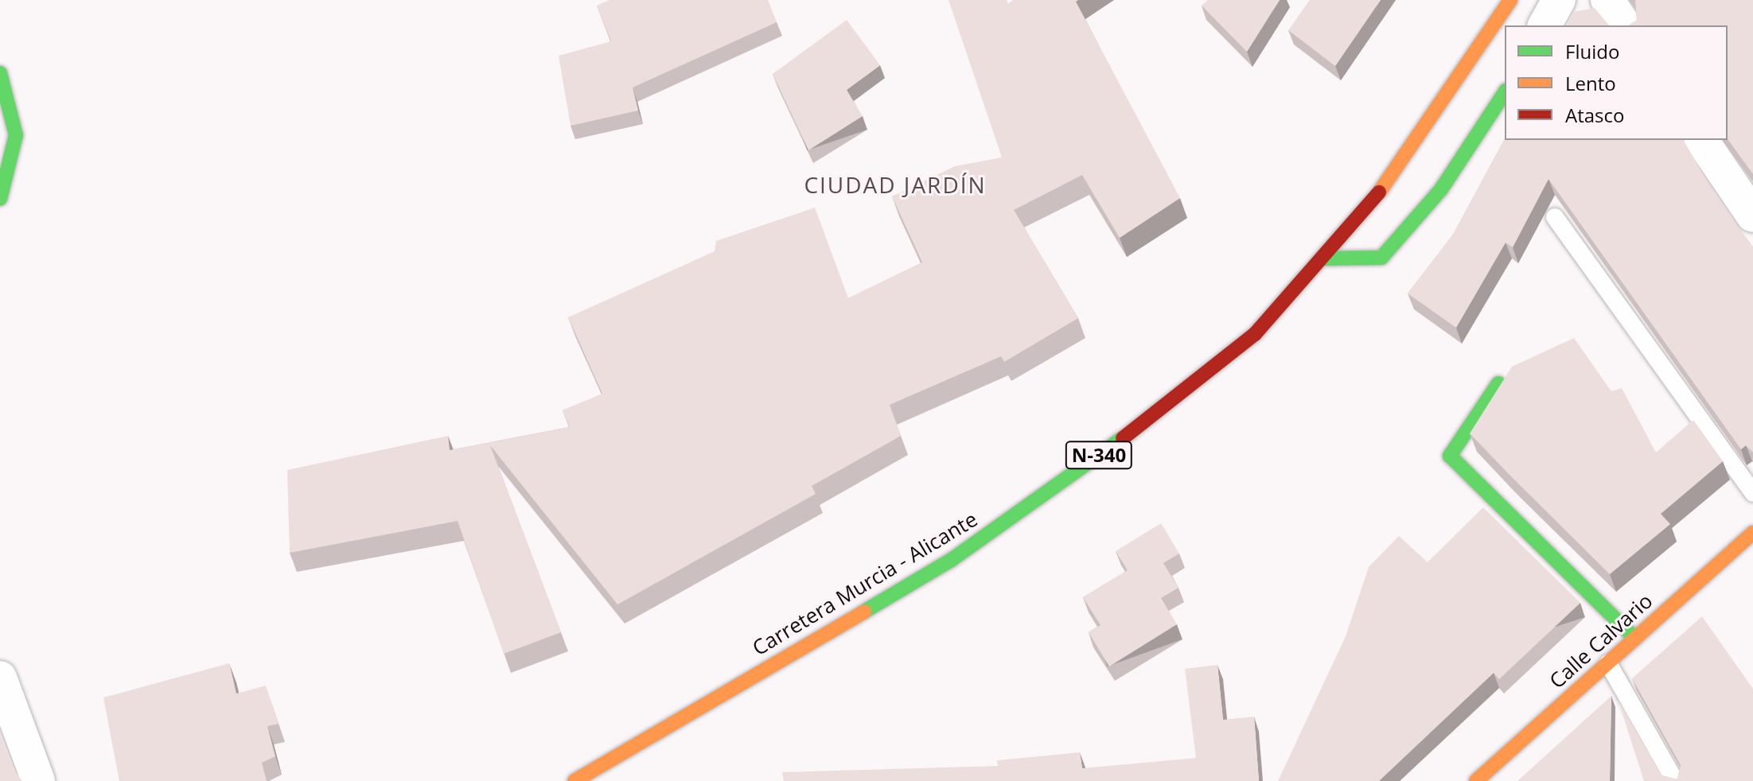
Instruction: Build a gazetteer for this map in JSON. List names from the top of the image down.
{
  "streets": {
    "main road": ["N-340", "Carretera Murcia - Alicante", "Calle Calvario"]
  },
  "districts": ["CIUDAD JARDÍN"],
  "legend": ["Fluido", "Lento", "Atasco"]
}
